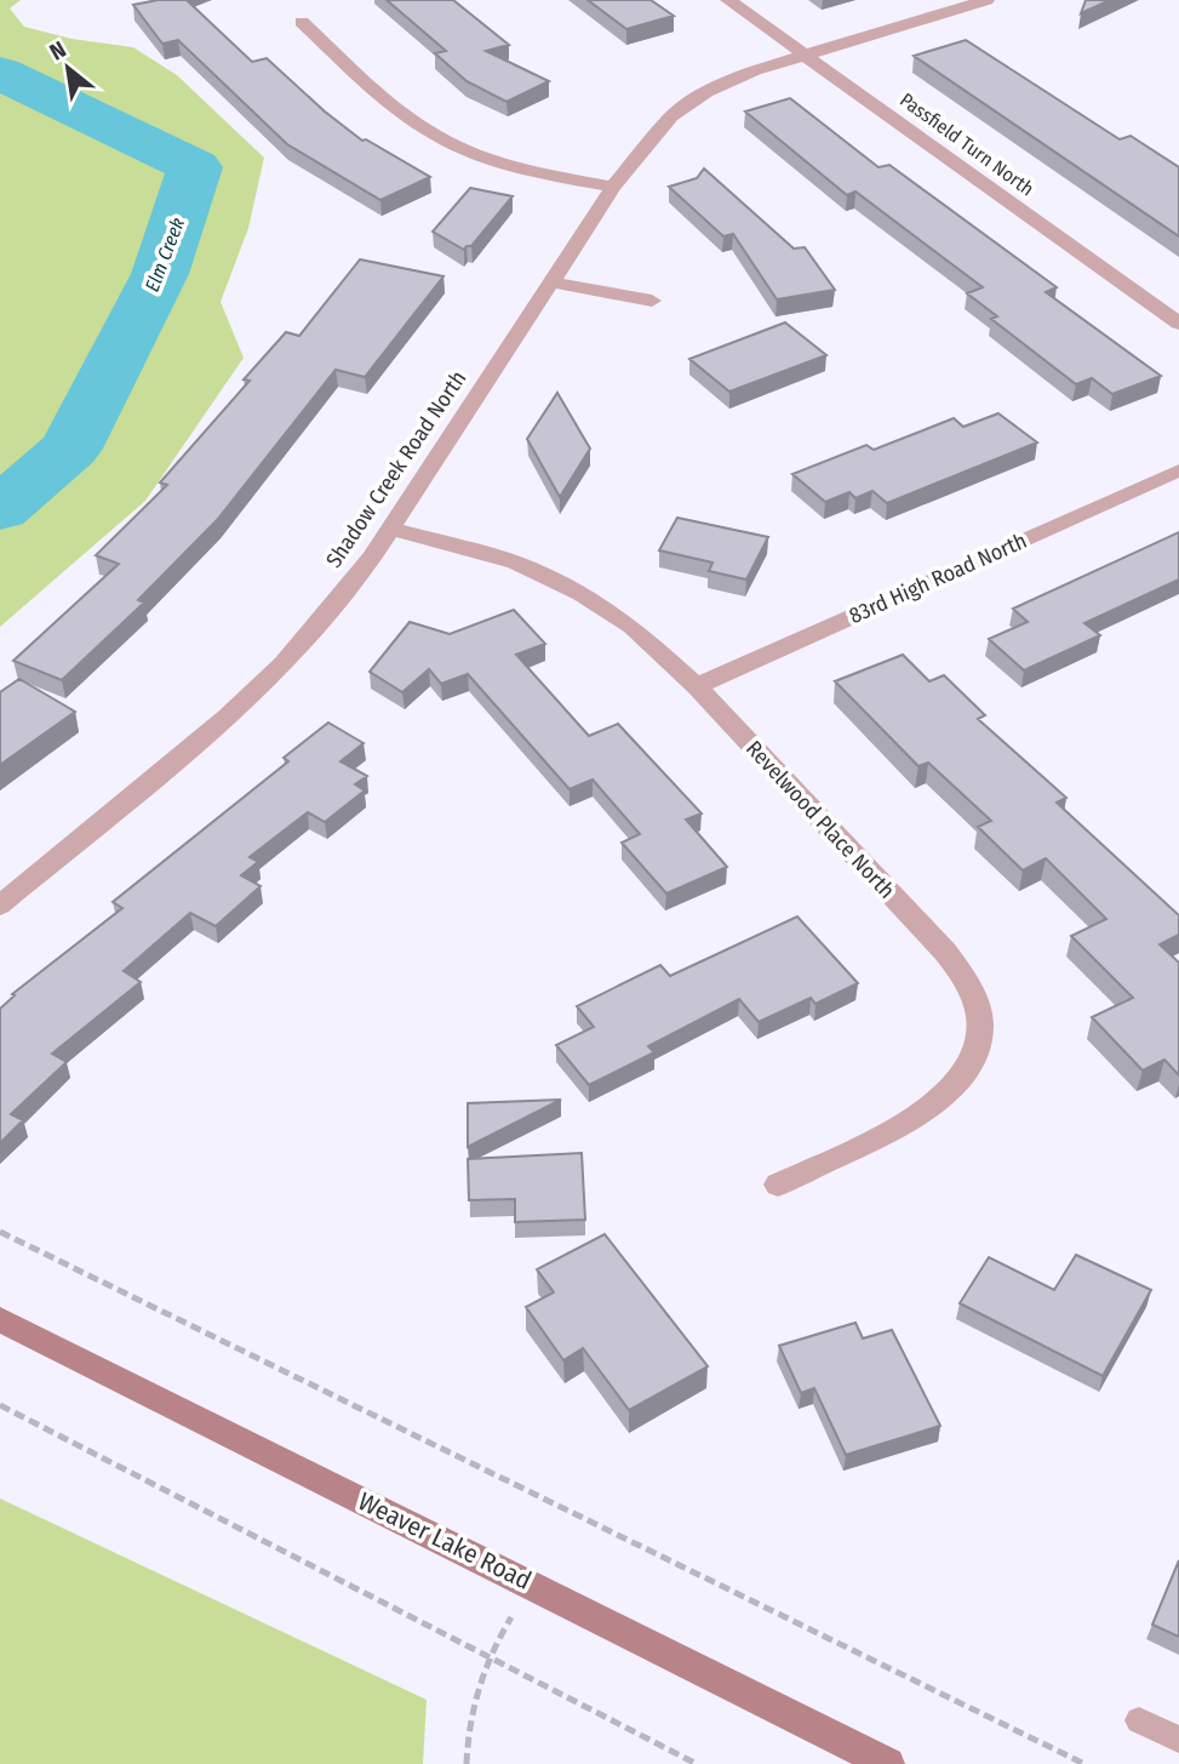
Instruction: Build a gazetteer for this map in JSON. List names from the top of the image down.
{
  "streets": {
    "main road": ["Weaver Lake Road"],
    "street": [
      "Passfield Turn North",
      "Shadow Creek Road North",
      "83rd High Road North",
      "Revelwood Place North"
    ]
  },
  "crossings": [
    ["Passfield Turn North", "Shadow Creek Road North"],
    ["Shadow Creek Road North", "Revelwood Place North"],
    ["83rd High Road North", "Revelwood Place North"]
  ],
  "water": ["Elm Creek"],
  "north": "top left"
}
